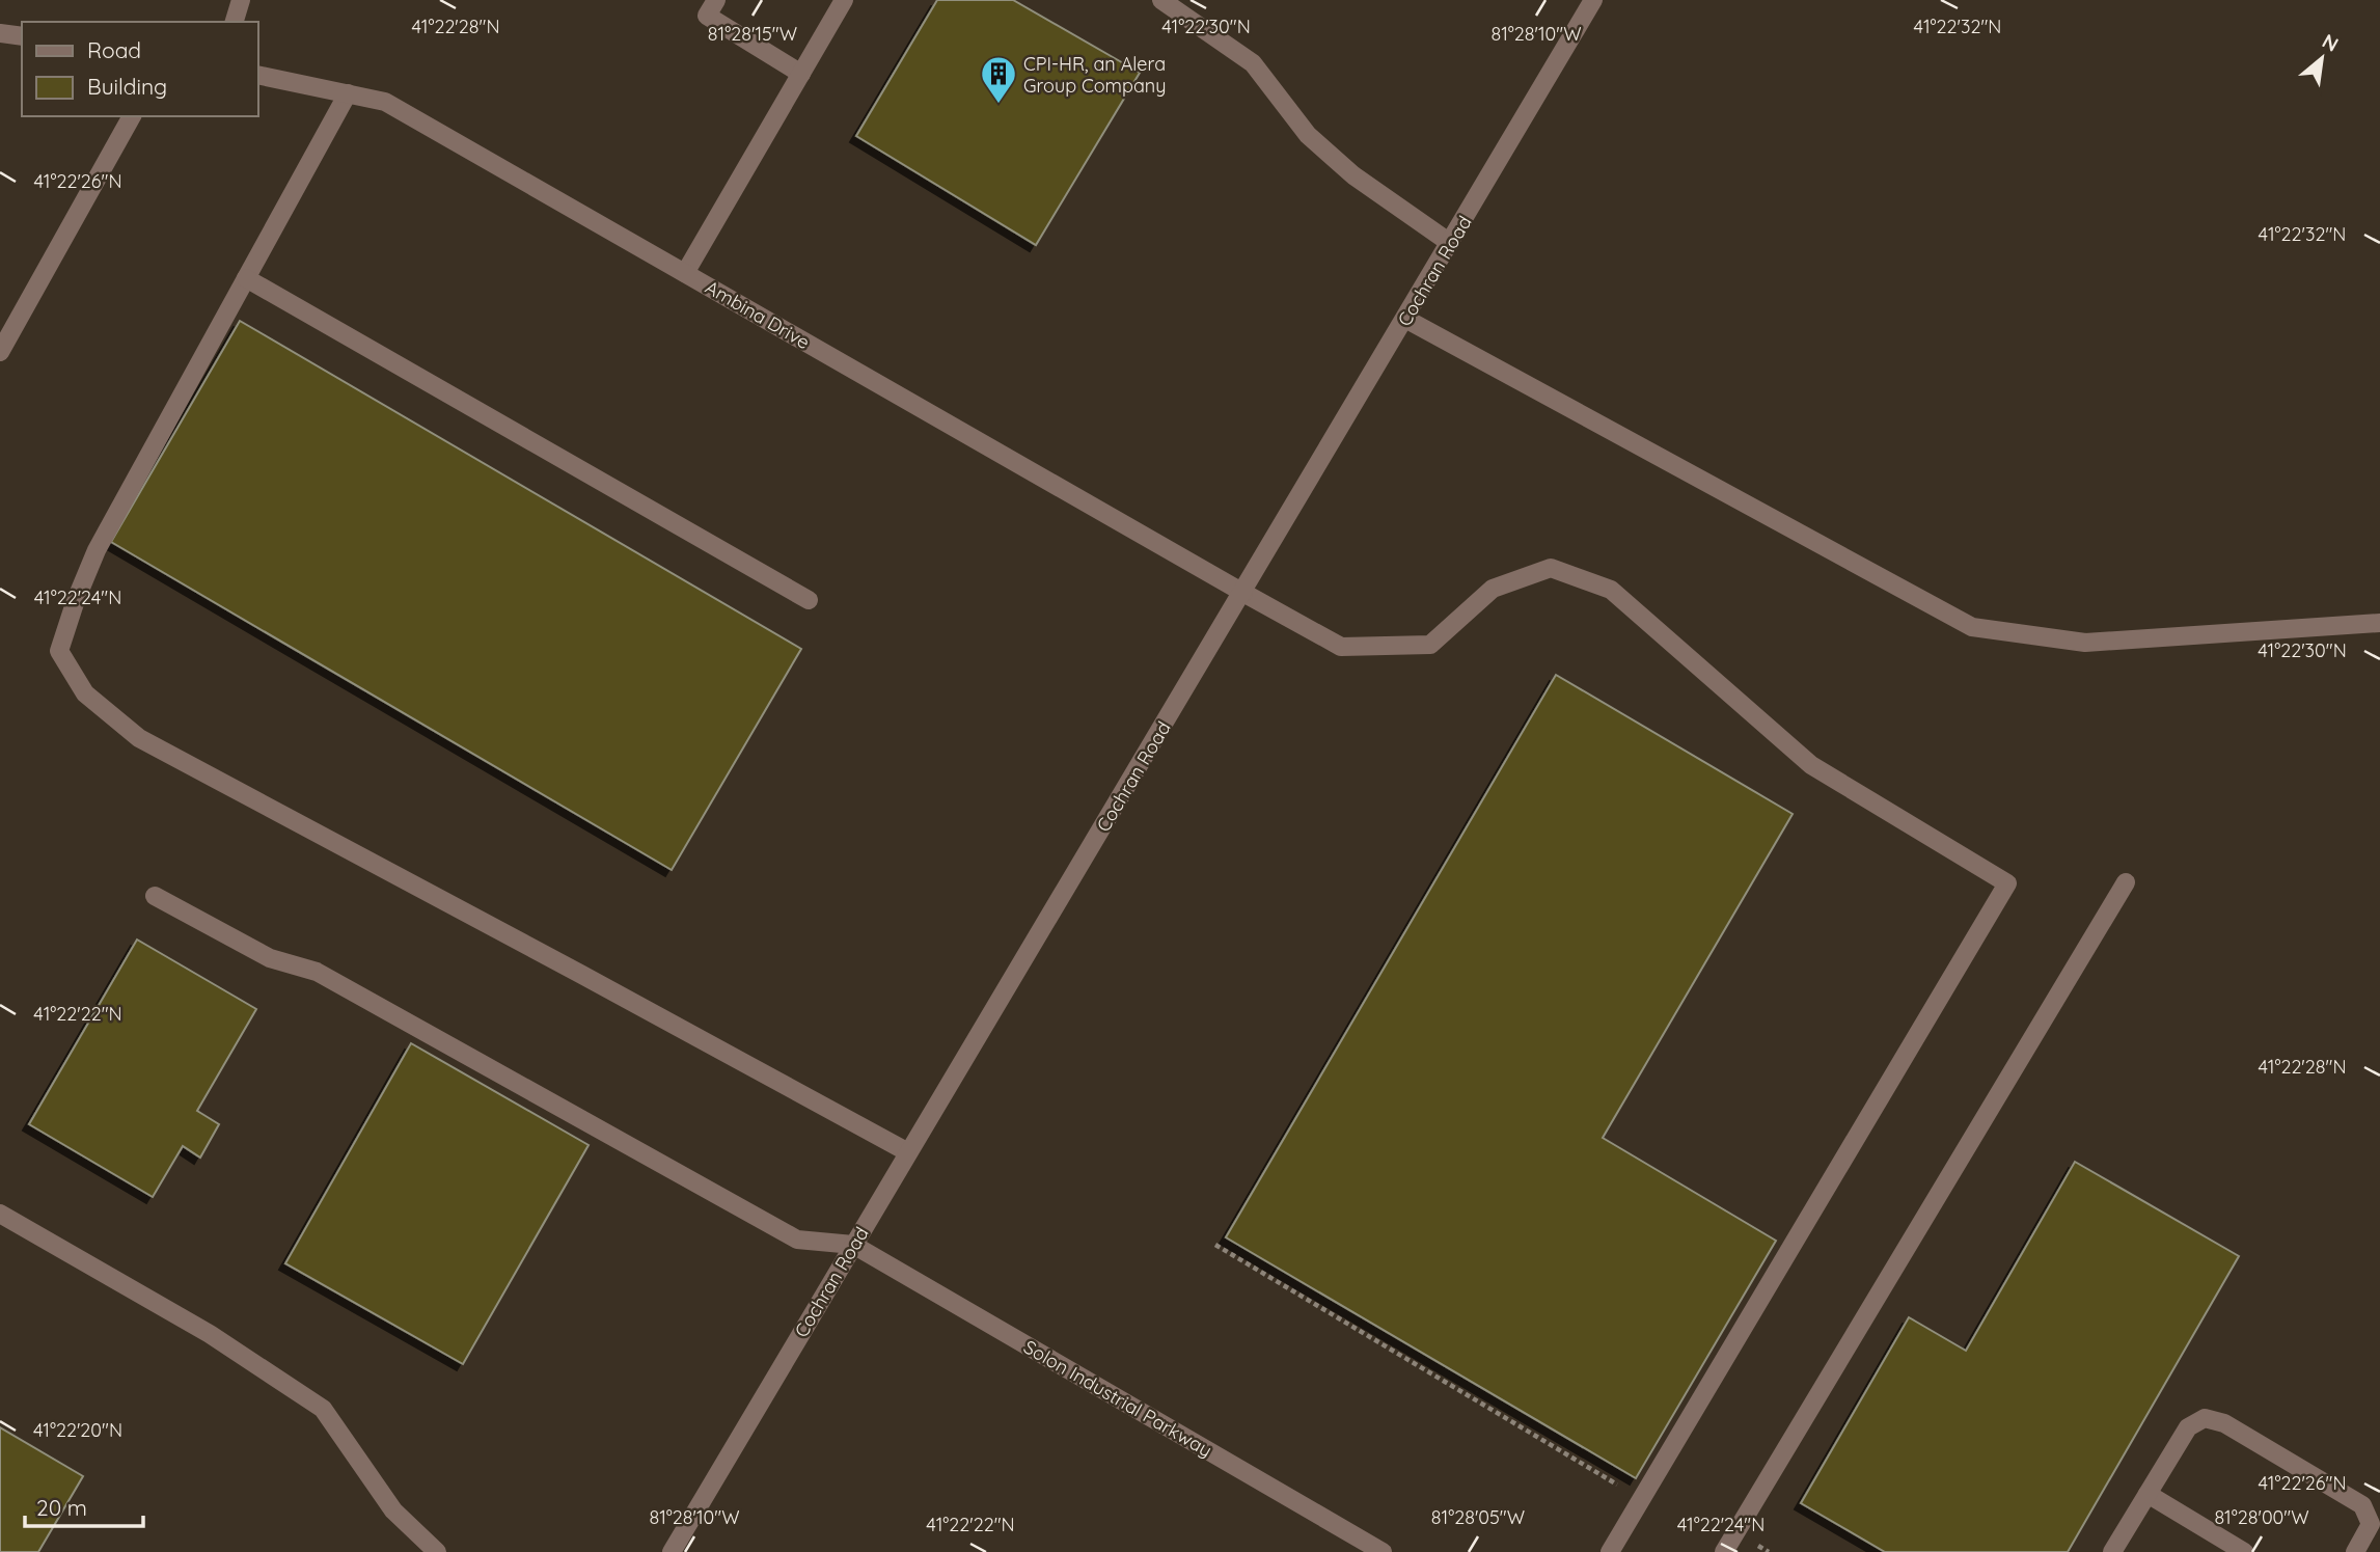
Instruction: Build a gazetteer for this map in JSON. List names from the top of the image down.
{
  "streets": {
    "street": ["Cochran Road", "Ambina Drive", "Solon Industrial Parkway"]
  },
  "crossings": [
    ["Cochran Road", "Ambina Drive"],
    ["Cochran Road", "Solon Industrial Parkway"]
  ],
  "places": {
    "building": ["CPI-HR, an Alera Group Company"]
  },
  "legend": ["Road", "Building"],
  "scale_bar": "20 m",
  "north": "top right",
  "coordinates": [
    "41°22'28\"N",
    "41°22'30\"N",
    "41°22'32\"N",
    "81°28'15\"W",
    "81°28'10\"W",
    "41°22'26\"N",
    "41°22'24\"N",
    "41°22'22\"N",
    "41°22'20\"N",
    "81°28'05\"W",
    "81°28'00\"W"
  ]
}
